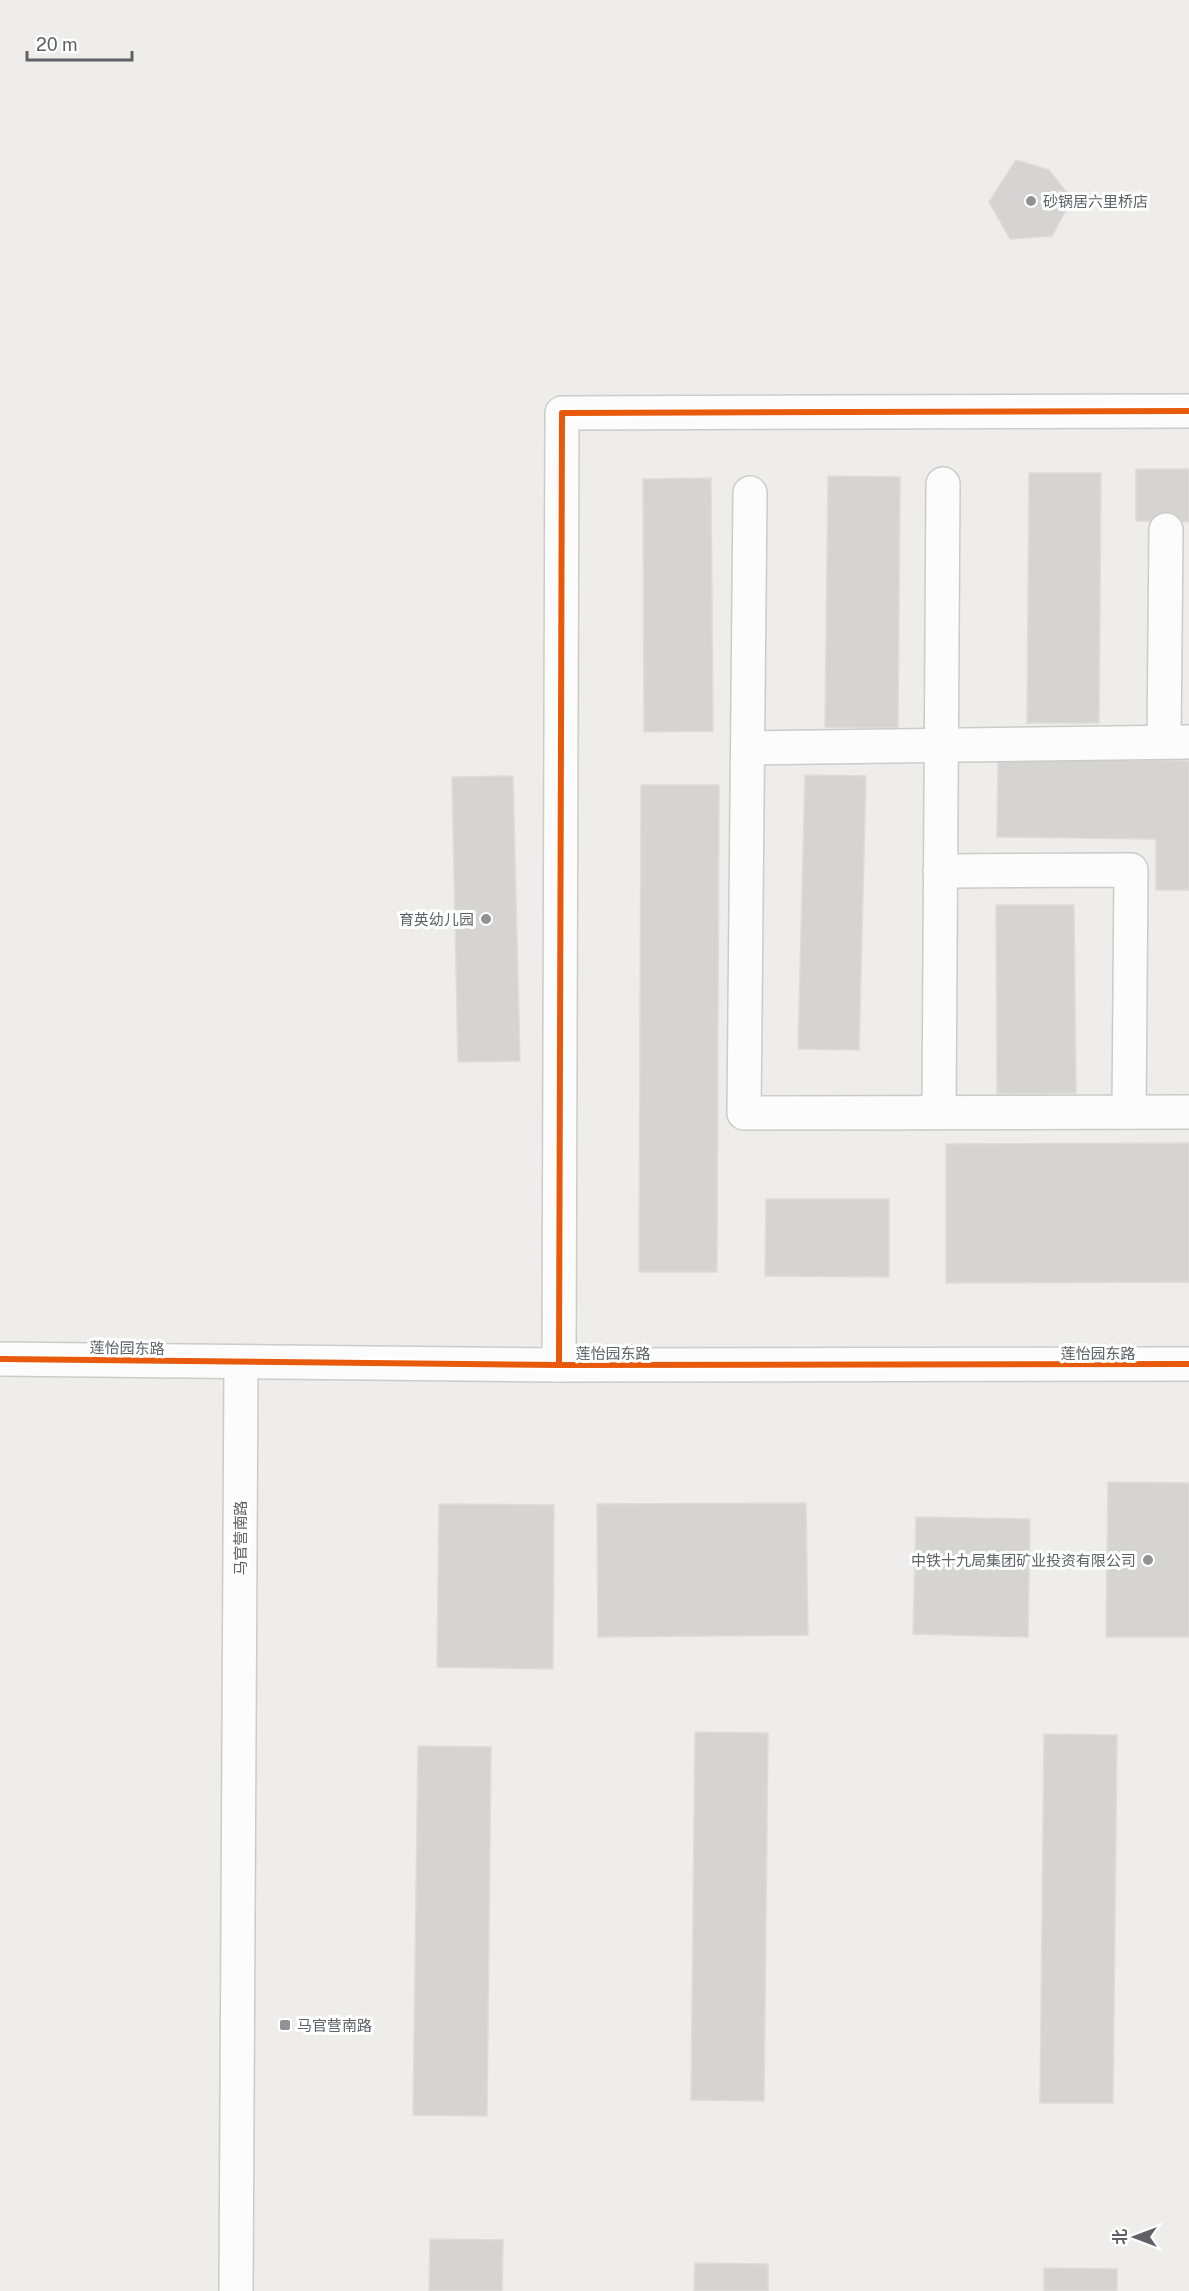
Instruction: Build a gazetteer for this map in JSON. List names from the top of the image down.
{
  "streets": {
    "street": ["莲怡园东路", "马官营南路"]
  },
  "crossings": [
    ["莲怡园东路", "马官营南路"]
  ],
  "places": {
    "other": ["砂锅居六里桥店", "育英幼儿园", "中铁十九局集团矿业投资有限公司"],
    "transit": ["马官营南路"]
  },
  "scale_bar": "20 m",
  "north": "left"
}
